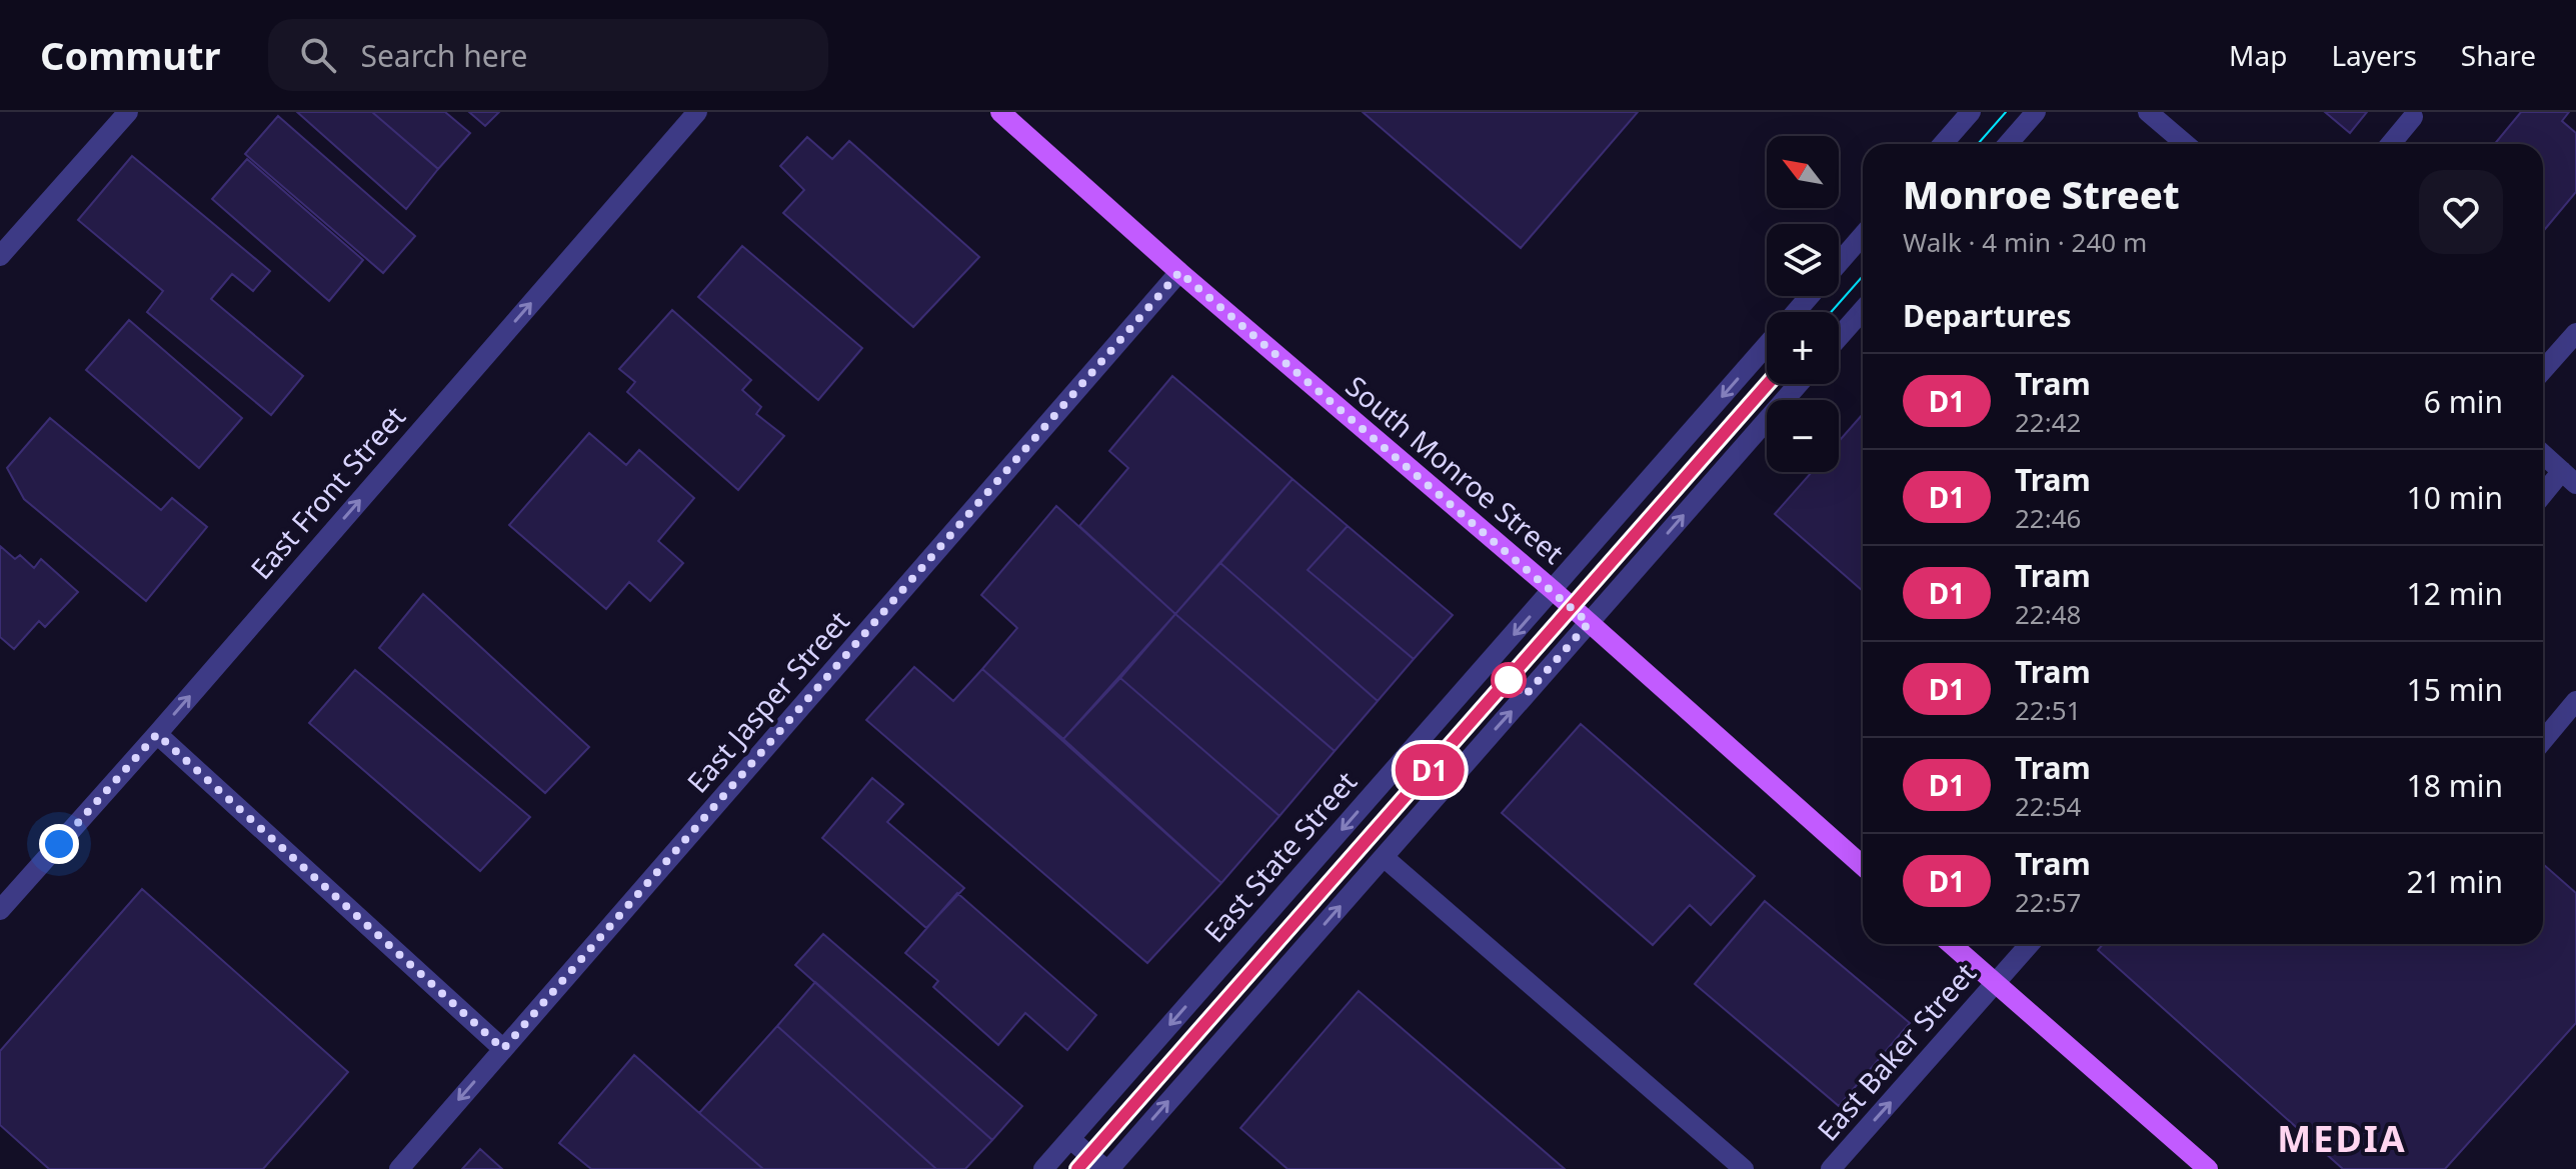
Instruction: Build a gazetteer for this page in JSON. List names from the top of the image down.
{
  "streets": {
    "main road": ["South Monroe Street"],
    "street": [
      "East Front Street",
      "East Jasper Street",
      "East State Street",
      "East Baker Street"
    ]
  },
  "crossings": [
    ["South Monroe Street", "East Jasper Street"],
    ["South Monroe Street", "East State Street"]
  ],
  "one_way": ["East Front Street", "East Baker Street"],
  "districts": ["MEDIA"],
  "lines": ["tram line D1"],
  "north": "top left",
  "page": {
    "header": "Commutr",
    "search": "Search here",
    "nav": ["Map", "Layers", "Share"],
    "on_map": "D1",
    "map_buttons": ["+", "−"],
    "heading": [
      ["Monroe Street", "Walk · 4 min · 240 m"],
      "Departures"
    ],
    "list": [
      {
        "mark": "D1",
        "name": "Tram",
        "note": "22:42",
        "value": "6 min"
      },
      {
        "mark": "D1",
        "name": "Tram",
        "note": "22:46",
        "value": "10 min"
      },
      {
        "mark": "D1",
        "name": "Tram",
        "note": "22:48",
        "value": "12 min"
      },
      {
        "mark": "D1",
        "name": "Tram",
        "note": "22:51",
        "value": "15 min"
      },
      {
        "mark": "D1",
        "name": "Tram",
        "note": "22:54",
        "value": "18 min"
      },
      {
        "mark": "D1",
        "name": "Tram",
        "note": "22:57",
        "value": "21 min"
      }
    ]
  }
}
